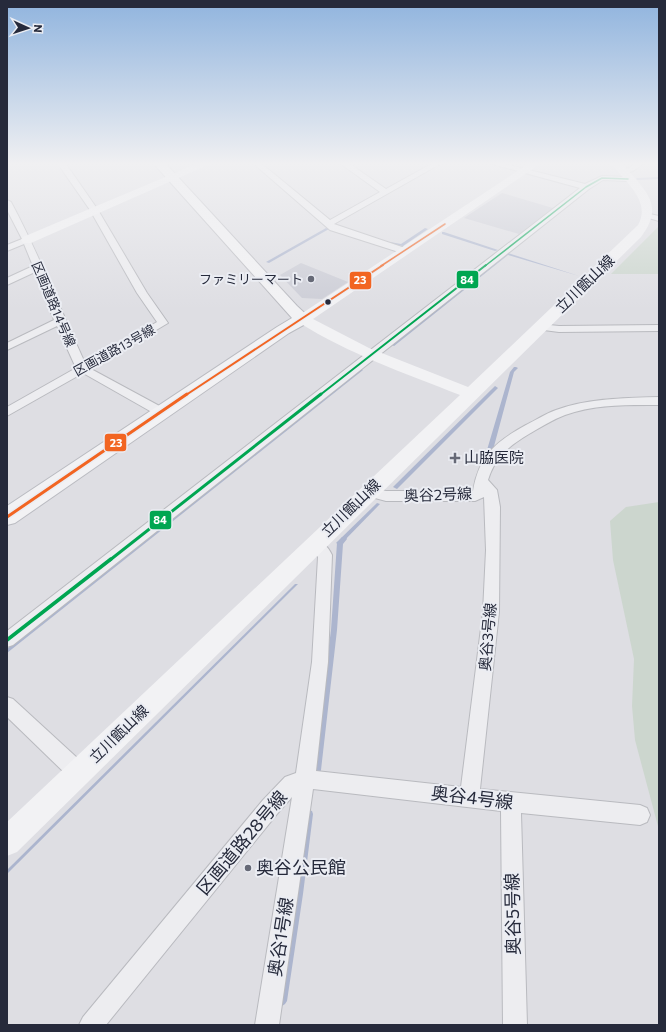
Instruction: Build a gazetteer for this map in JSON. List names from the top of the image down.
{
  "streets": {
    "street": [
      "立川甑山線",
      "区画道路14号線",
      "区画道路13号線",
      "奥谷2号線",
      "奥谷3号線",
      "奥谷4号線",
      "区画道路28号線",
      "奥谷5号線",
      "奥谷1号線"
    ]
  },
  "crossings": [
    ["立川甑山線", "奥谷2号線"],
    ["区画道路14号線", "区画道路13号線"],
    ["奥谷2号線", "奥谷3号線"],
    ["奥谷3号線", "奥谷4号線"],
    ["奥谷4号線", "区画道路28号線"],
    ["奥谷4号線", "奥谷5号線"],
    ["奥谷4号線", "奥谷1号線"],
    ["区画道路28号線", "奥谷1号線"]
  ],
  "places": {
    "other": ["ファミリーマート", "奥谷公民館"],
    "health": ["山脇医院"]
  },
  "lines": ["transit line 84", "transit line 23"],
  "north": "right"
}
